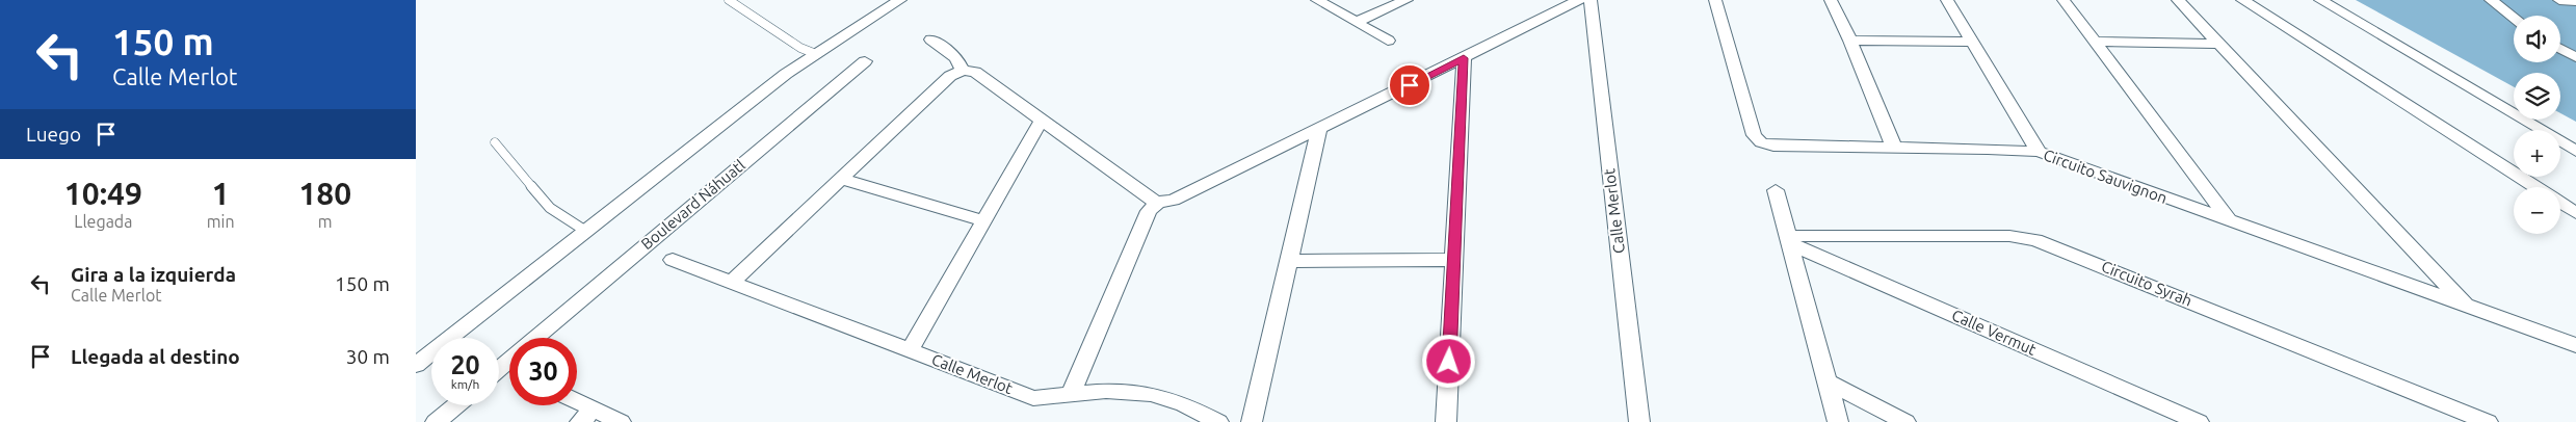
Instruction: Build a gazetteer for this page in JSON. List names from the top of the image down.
{
  "streets": {
    "street": [
      "Circuito Sauvignon",
      "Boulevard Náhuatl",
      "Calle Merlot",
      "Circuito Syrah",
      "Calle Vermut"
    ]
  },
  "crossings": [
    ["Circuito Syrah", "Calle Vermut"]
  ],
  "page": {
    "turn": ["150 m", "Calle Merlot"],
    "map_buttons": ["+", "−"],
    "then": "Luego",
    "eta": [
      "10:49",
      "Llegada",
      "1",
      "min",
      "180",
      "m"
    ],
    "list": [
      {
        "name": "Gira a la izquierda",
        "note": "Calle Merlot",
        "value": "150 m"
      },
      {
        "name": "Llegada al destino",
        "value": "30 m"
      }
    ],
    "speed": "20 km/h",
    "limit": "30"
  }
}
